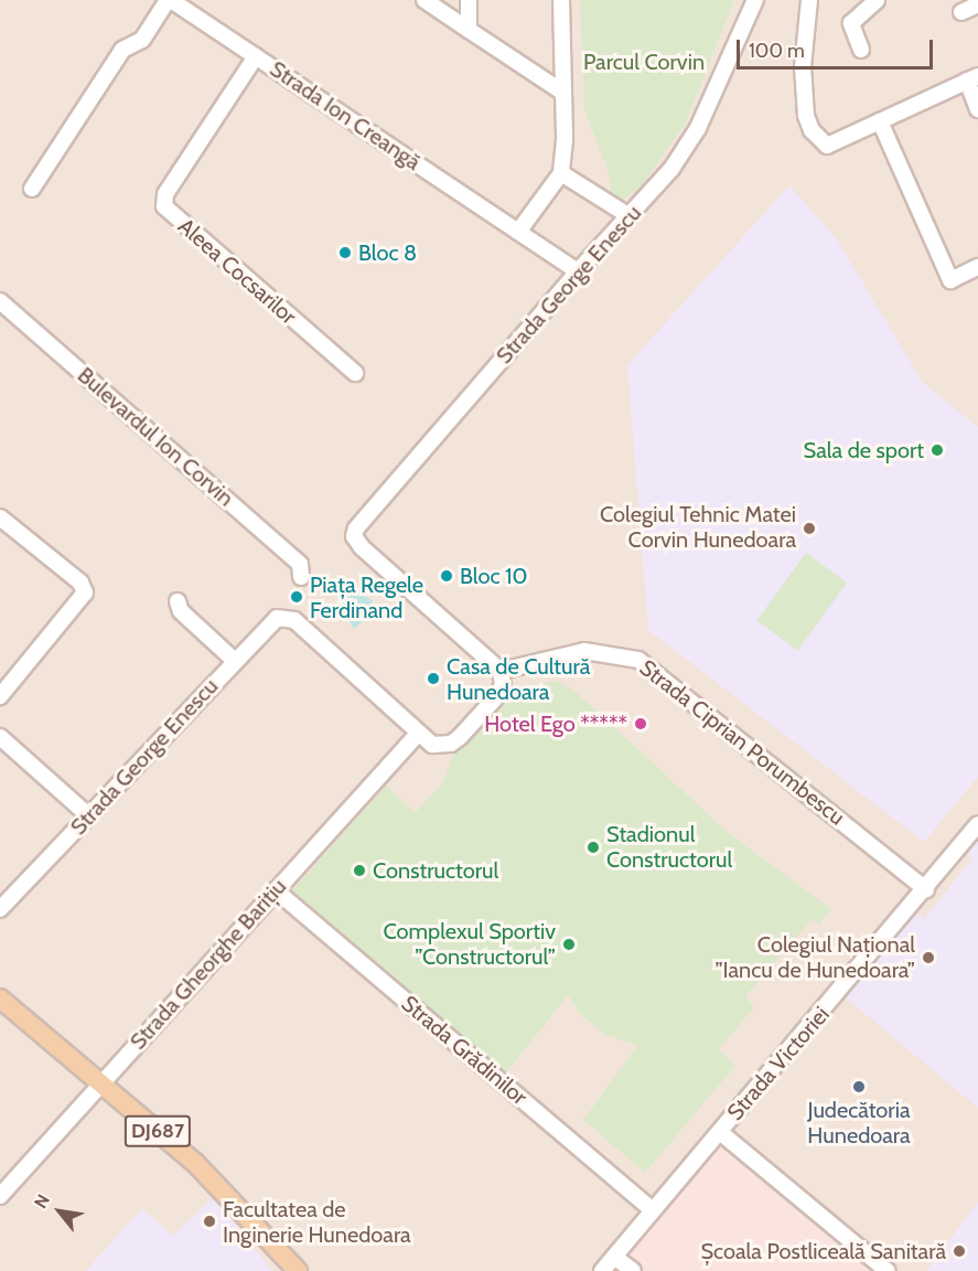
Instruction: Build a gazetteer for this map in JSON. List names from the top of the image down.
{
  "streets": {
    "main road": ["DJ687"],
    "street": [
      "Strada Ion Creangă",
      "Aleea Cocsarilor",
      "Strada George Enescu",
      "Bulevardul Ion Corvin",
      "Strada Ciprian Porumbescu",
      "Strada Gheorghe Barițiu",
      "Strada Grădinilor",
      "Strada Victoriei"
    ]
  },
  "crossings": [
    ["Strada Ion Creangă", "Aleea Cocsarilor"],
    ["Strada Ion Creangă", "Strada George Enescu"],
    ["Strada George Enescu", "Strada Ciprian Porumbescu"],
    ["Strada George Enescu", "Strada Gheorghe Barițiu"],
    ["Strada Ciprian Porumbescu", "Strada Victoriei"],
    ["Strada Gheorghe Barițiu", "Strada Grădinilor"],
    ["Strada Gheorghe Barițiu", "DJ687"],
    ["Strada Grădinilor", "Strada Victoriei"]
  ],
  "parks": ["Parcul Corvin"],
  "places": [
    "Bloc 8",
    "Sala de sport",
    "Colegiul Tehnic Matei Corvin Hunedoara",
    "Bloc 10",
    "Piața Regele Ferdinand",
    "Casa de Cultură Hunedoara",
    "Hotel Ego *****",
    "Stadionul Constructorul",
    "Constructorul",
    "Complexul Sportiv ”Constructorul”",
    "Colegiul Național ”Iancu de Hunedoara”",
    "Judecătoria Hunedoara",
    "Facultatea de Inginerie Hunedoara",
    "Școala Postliceală Sanitară"
  ],
  "scale_bar": "100 m",
  "north": "top left"
}
